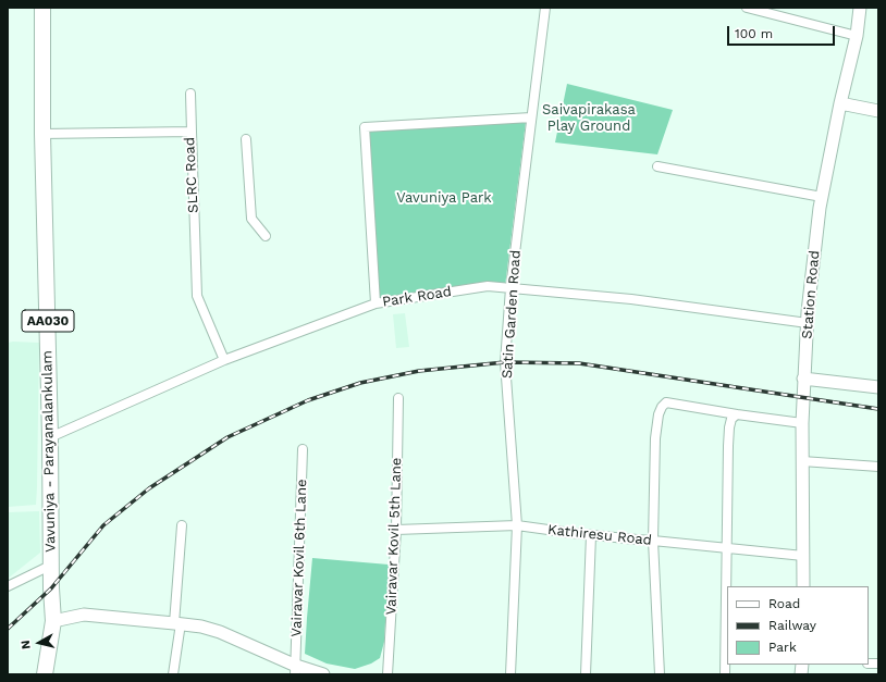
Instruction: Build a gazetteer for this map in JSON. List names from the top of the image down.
{
  "streets": {
    "highway": ["AA030", "Vavuniya - Parayanalankulam"],
    "main road": ["Station Road"],
    "street": [
      "SLRC Road",
      "Park Road",
      "Satin Garden Road",
      "Kathiresu Road",
      "Vairavar Kovil 5th Lane",
      "Vairavar Kovil 6th Lane"
    ]
  },
  "crossings": [
    ["SLRC Road", "Park Road"],
    ["SLRC Road", "Vavuniya - Parayanalankulam"],
    ["Station Road", "Park Road"],
    ["Station Road", "Kathiresu Road"],
    ["Park Road", "Satin Garden Road"],
    ["Park Road", "Vavuniya - Parayanalankulam"],
    ["Satin Garden Road", "Kathiresu Road"],
    ["Kathiresu Road", "Vairavar Kovil 5th Lane"]
  ],
  "parks": ["Saivapirakasa Play Ground", "Vavuniya Park"],
  "legend": ["Road", "Railway", "Park"],
  "scale_bar": "100 m",
  "north": "left"
}
